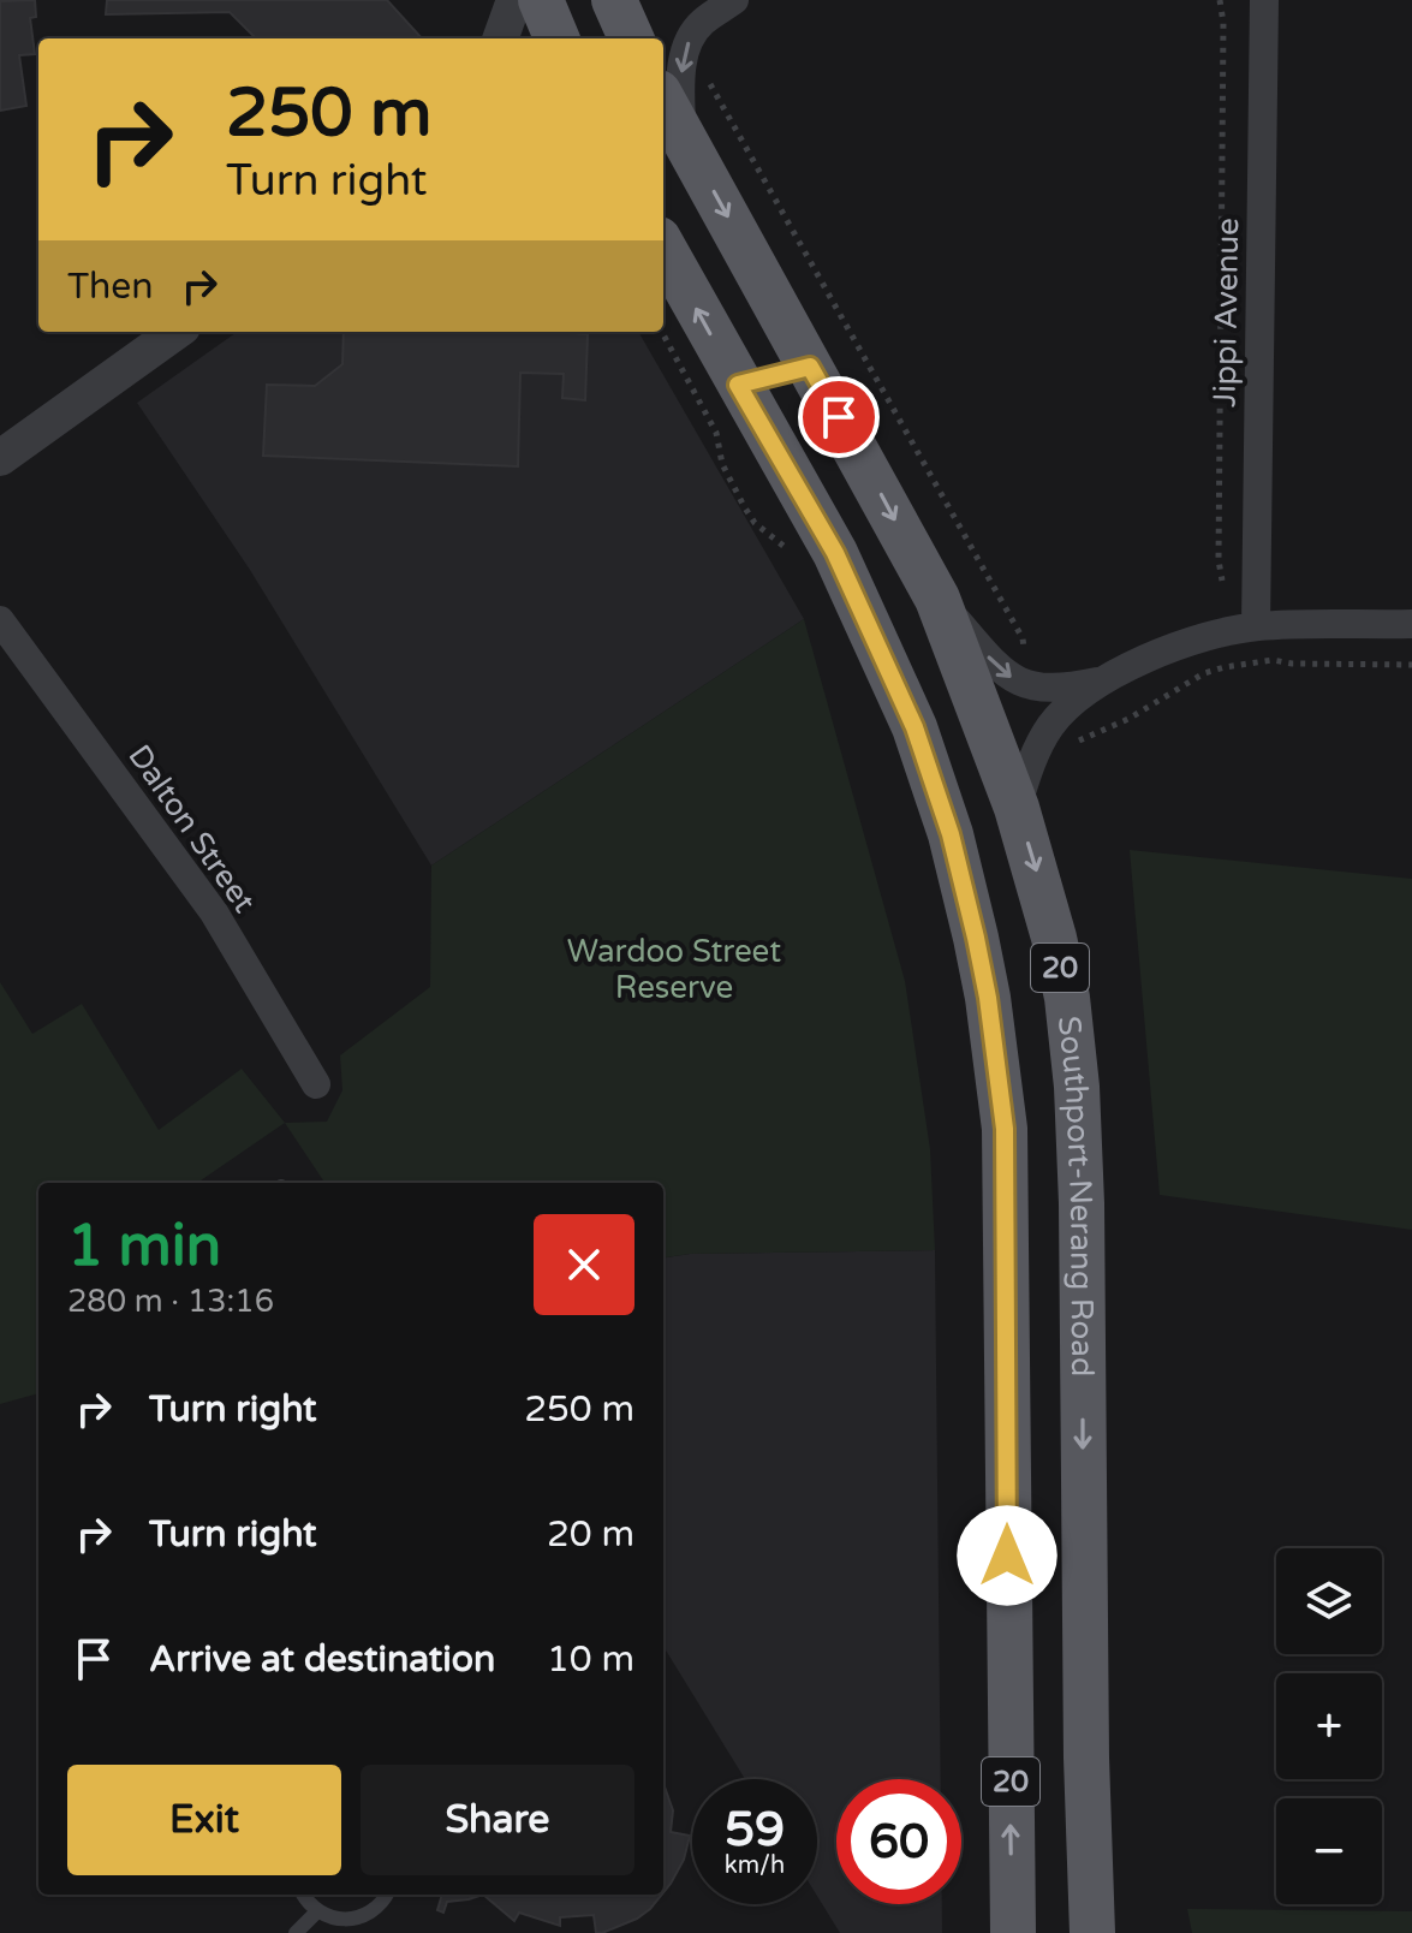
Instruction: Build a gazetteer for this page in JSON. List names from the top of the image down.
{
  "streets": {
    "main road": ["20", "Southport-Nerang Road"],
    "street": ["Jippi Avenue", "Dalton Street"]
  },
  "parks": ["Wardoo Street Reserve"],
  "page": {
    "turn": ["250 m", "Turn right"],
    "then": "Then",
    "heading": ["1 min", "280 m · 13:16"],
    "list": [
      {
        "name": "Turn right",
        "value": "250 m"
      },
      {
        "name": "Turn right",
        "value": "20 m"
      },
      {
        "name": "Arrive at destination",
        "value": "10 m"
      }
    ],
    "map_buttons": ["+", "−"],
    "buttons": ["Exit", "Share"],
    "speed": "59 km/h",
    "limit": "60"
  }
}
